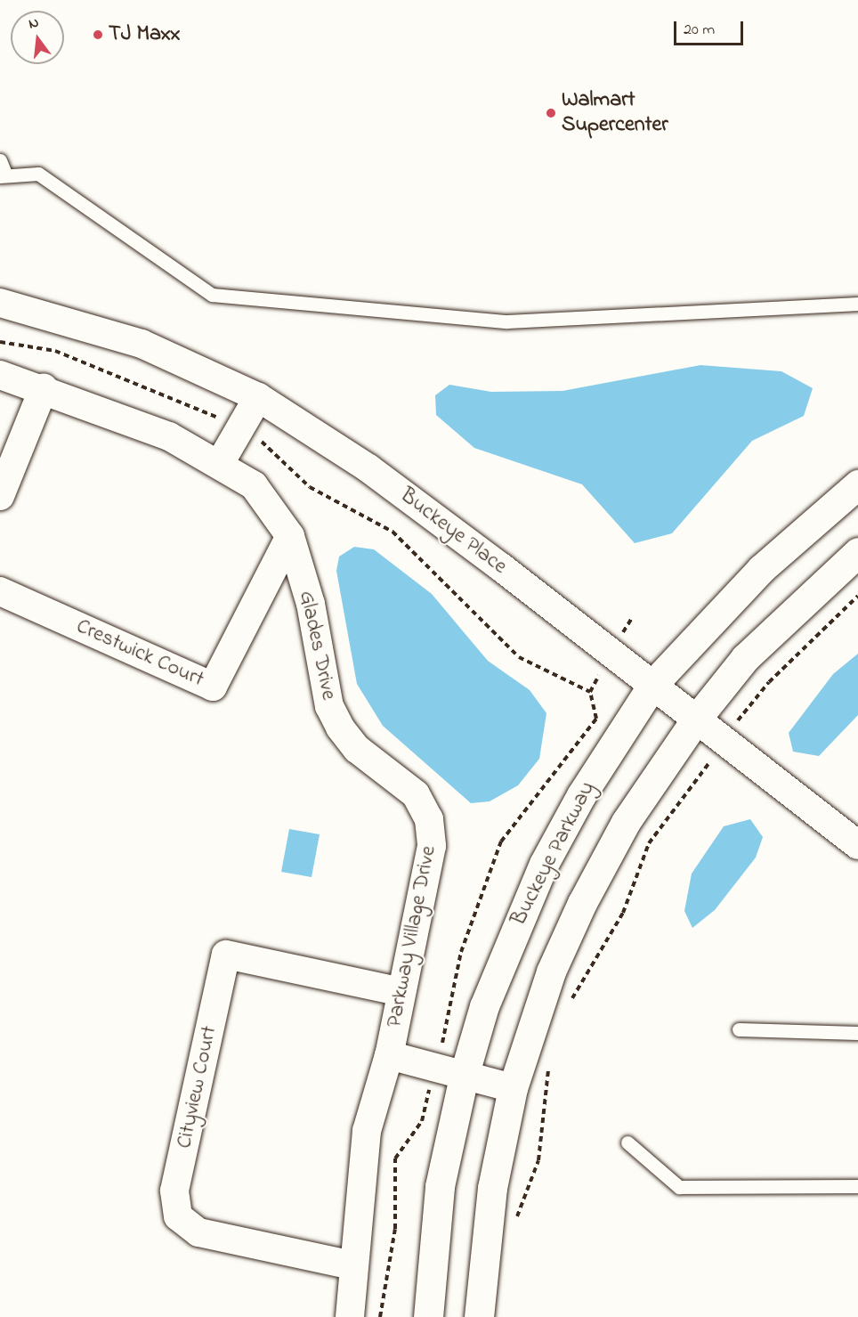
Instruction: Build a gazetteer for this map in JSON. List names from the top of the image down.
{
  "streets": {
    "street": [
      "Buckeye Place",
      "Glades Drive",
      "Crestwick Court",
      "Buckeye Parkway",
      "Parkway Village Drive",
      "Cityview Court"
    ]
  },
  "crossings": [
    ["Buckeye Place", "Buckeye Parkway"],
    ["Glades Drive", "Crestwick Court"],
    ["Glades Drive", "Parkway Village Drive"],
    ["Buckeye Parkway", "Parkway Village Drive"],
    ["Parkway Village Drive", "Cityview Court"]
  ],
  "places": ["TJ Maxx", "Walmart Supercenter"],
  "scale_bar": "20 m",
  "north": "top"
}
